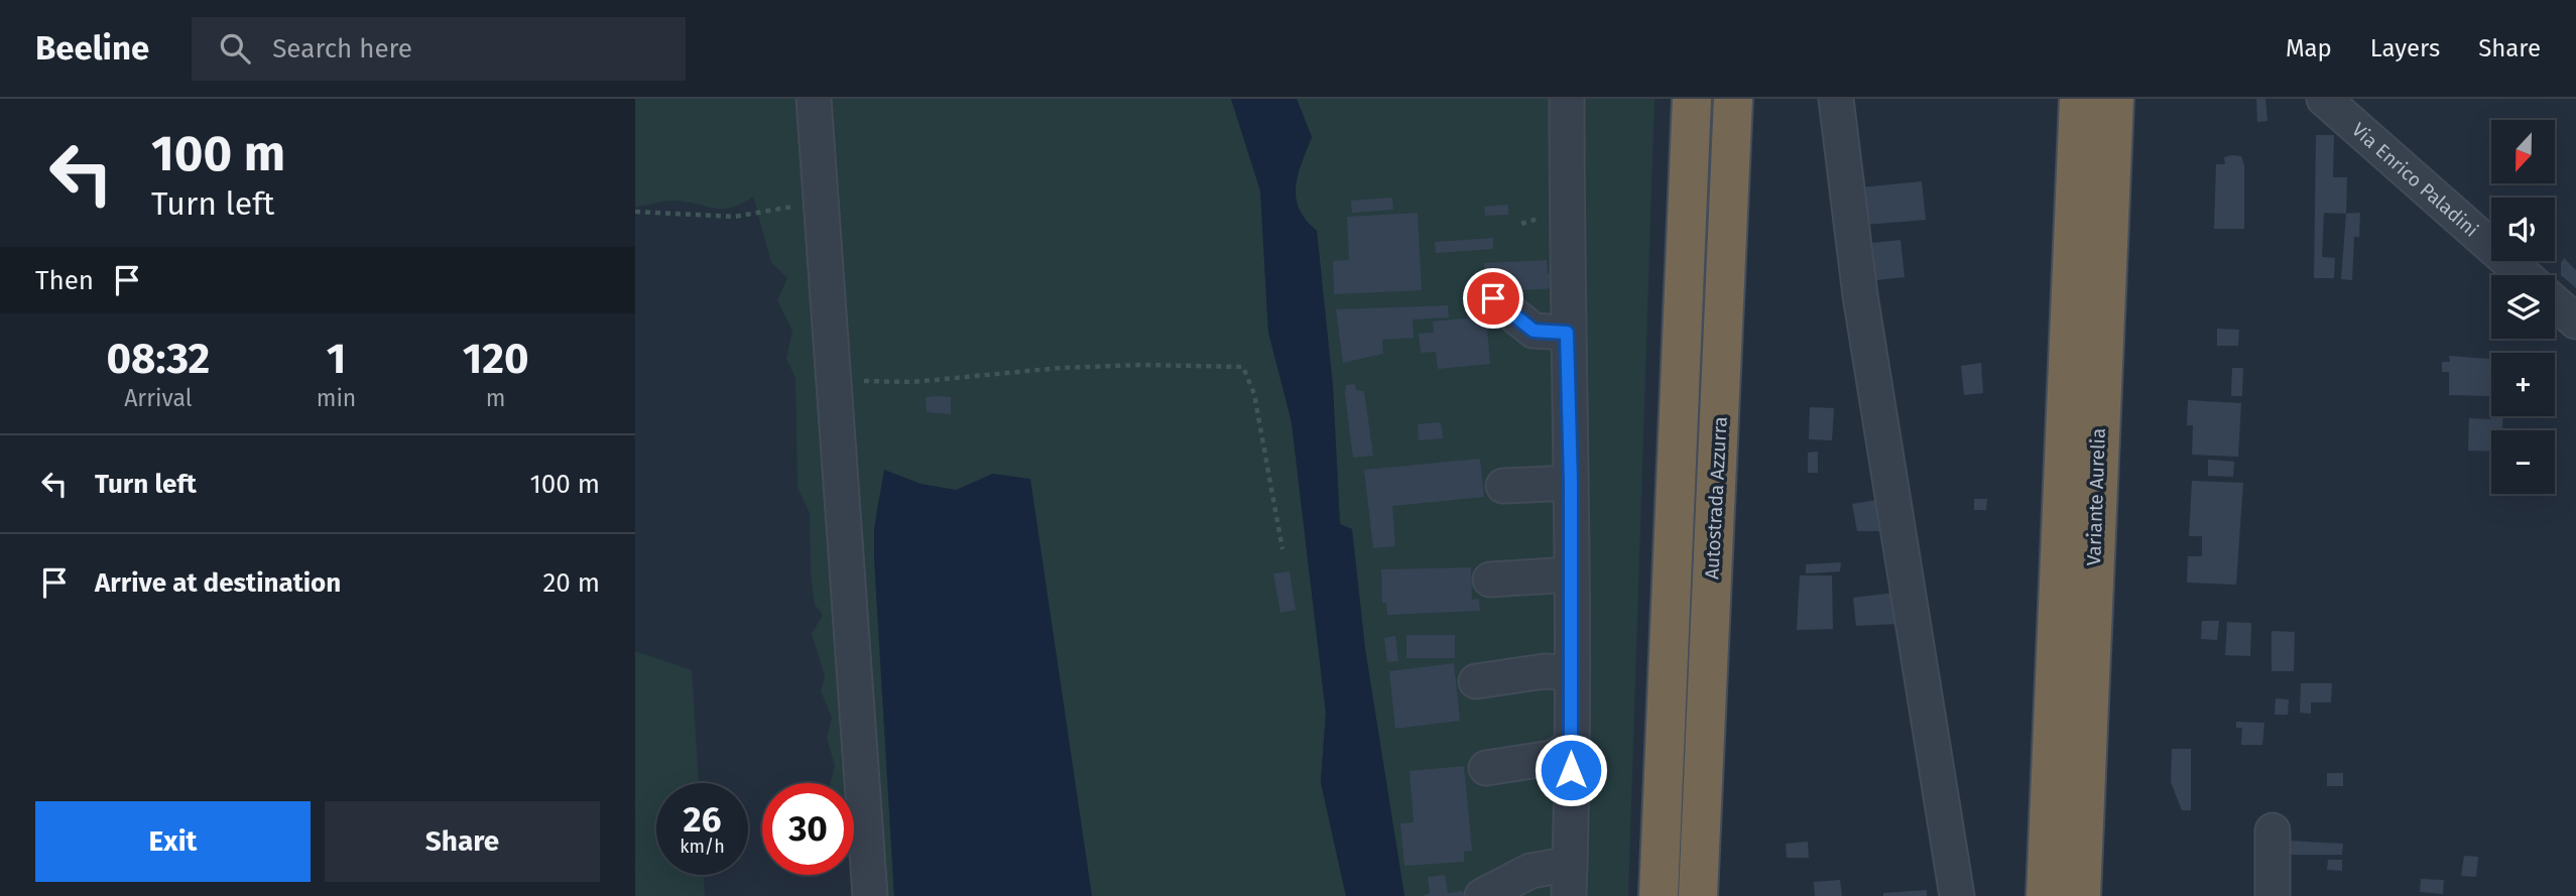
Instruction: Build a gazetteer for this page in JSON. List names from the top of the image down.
{
  "streets": {
    "highway": ["Variante Aurelia", "Autostrada Azzurra"],
    "street": ["Via Enrico Paladini"]
  },
  "north": "bottom",
  "page": {
    "header": "Beeline",
    "search": "Search here",
    "nav": ["Map", "Layers", "Share"],
    "turn": ["100 m", "Turn left"],
    "map_buttons": ["+", "−"],
    "then": "Then",
    "eta": [
      "08:32",
      "Arrival",
      "1",
      "min",
      "120",
      "m"
    ],
    "list": [
      {
        "name": "Turn left",
        "value": "100 m"
      },
      {
        "name": "Arrive at destination",
        "value": "20 m"
      }
    ],
    "speed": "26 km/h",
    "limit": "30",
    "buttons": ["Exit", "Share"]
  }
}
